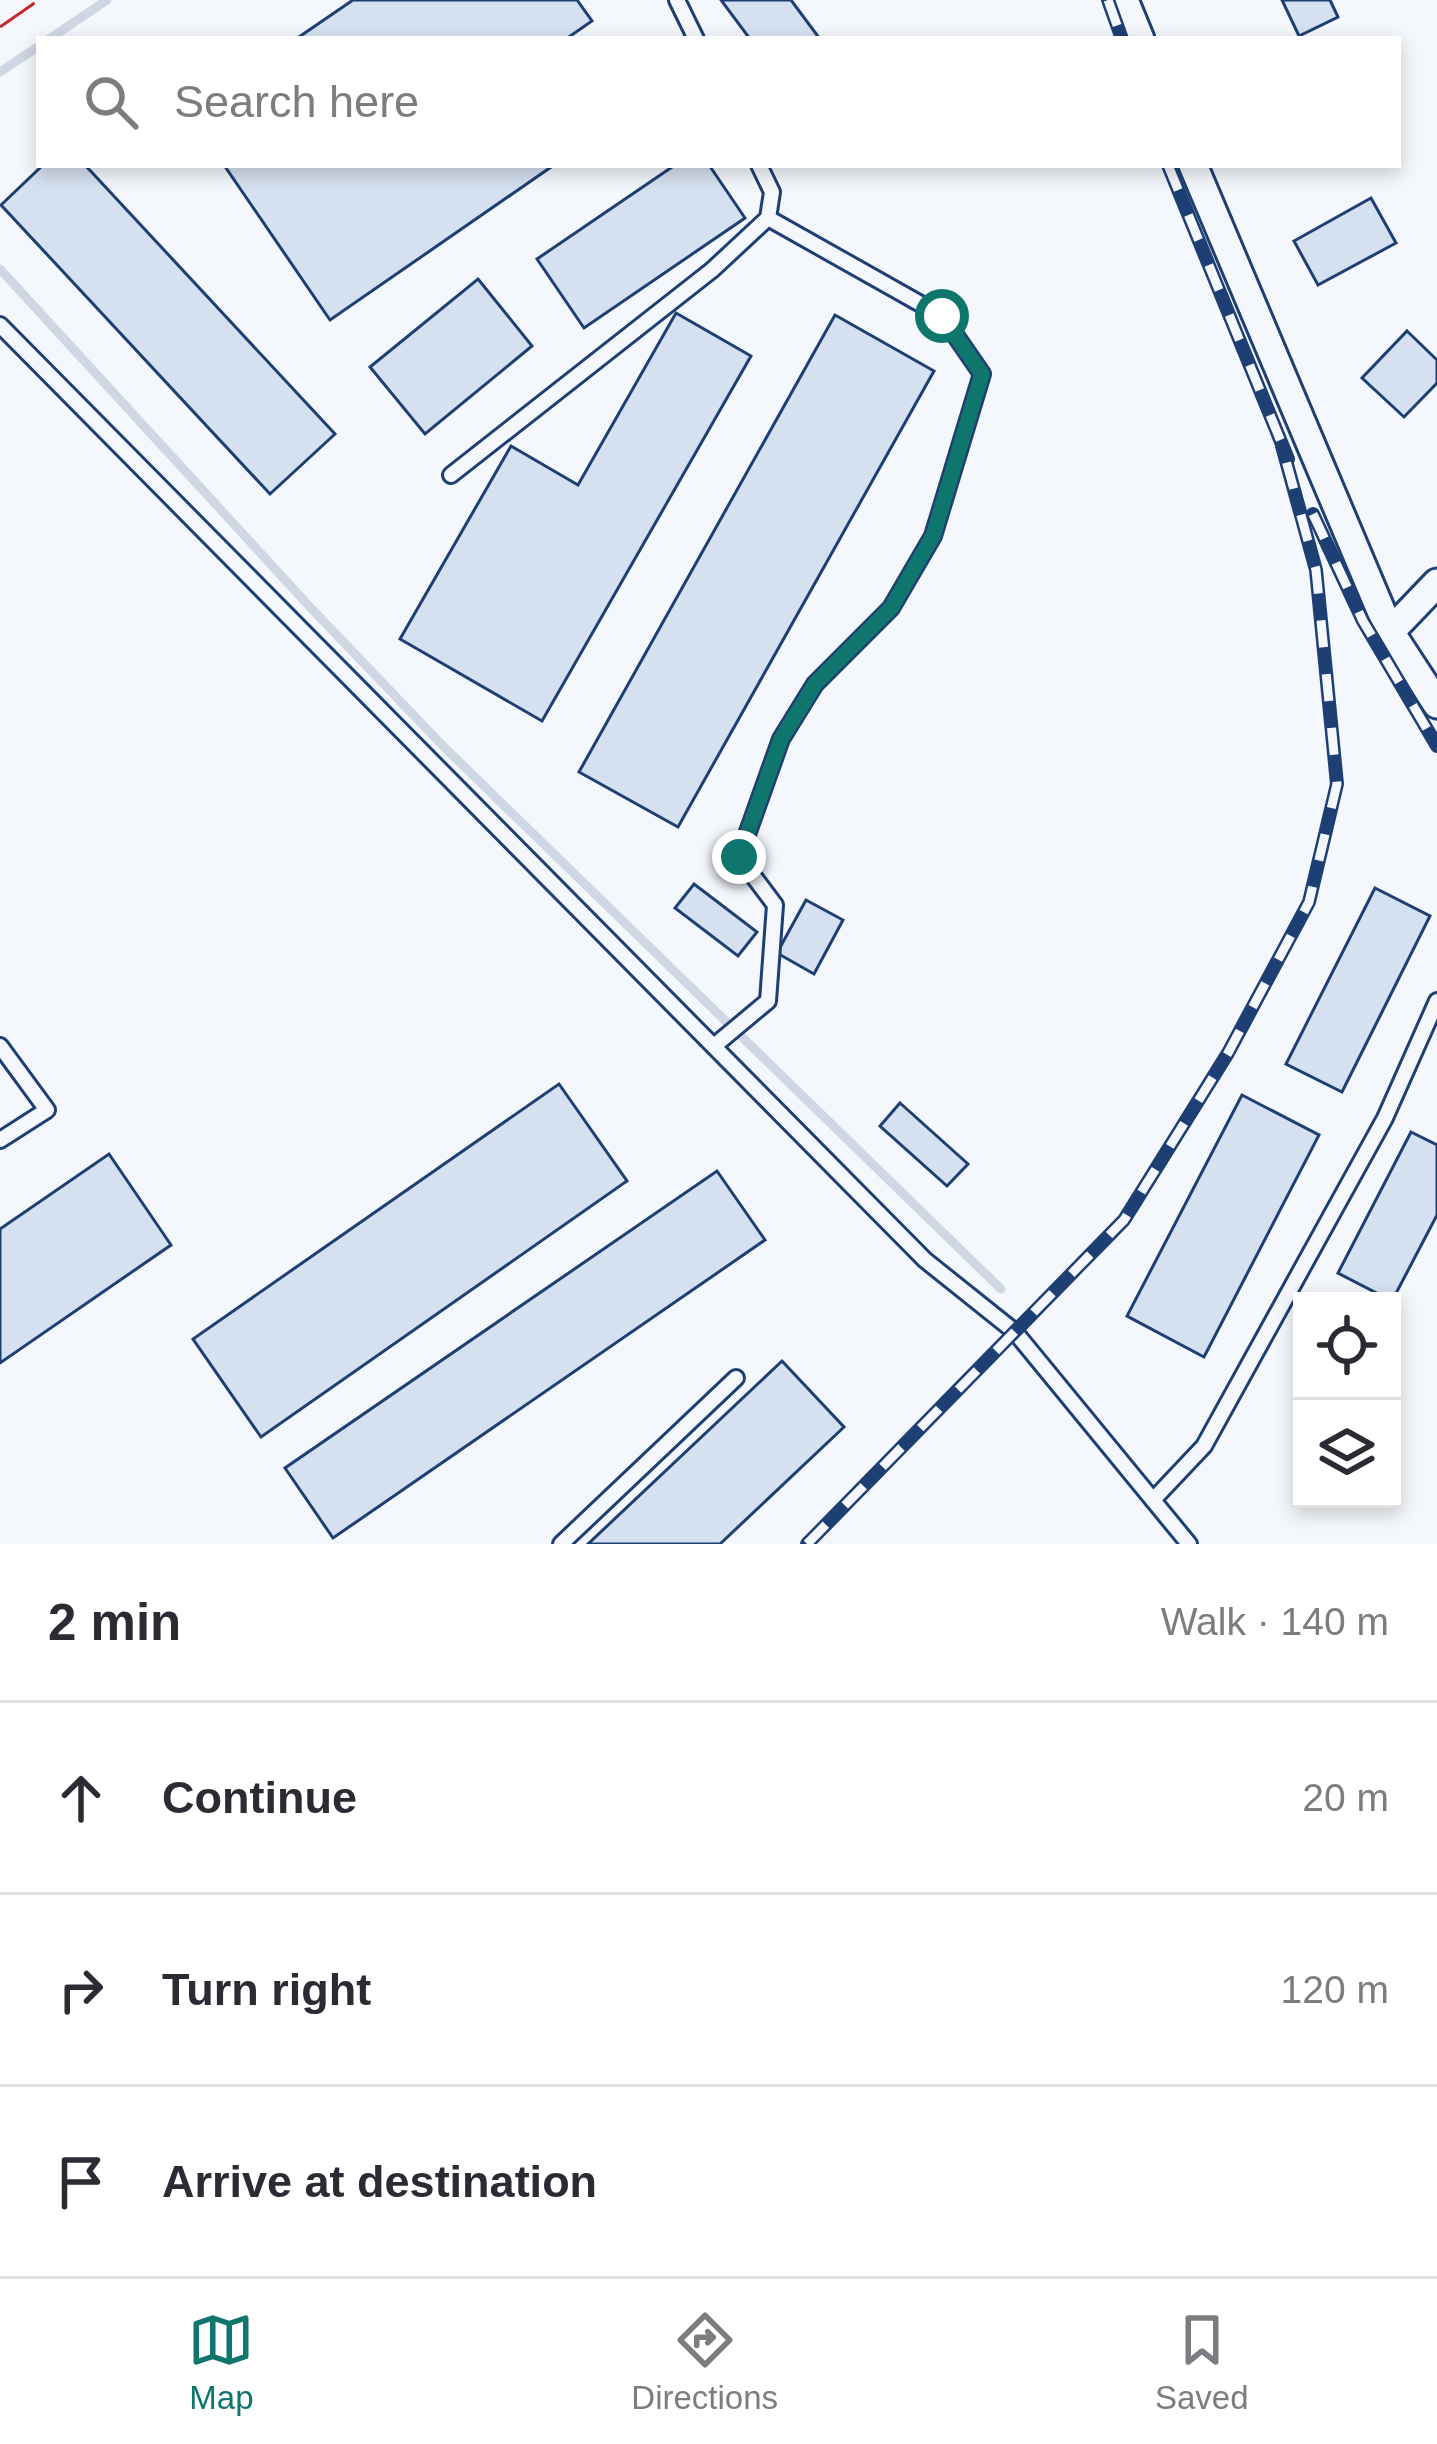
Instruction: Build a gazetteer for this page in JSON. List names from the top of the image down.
{
  "page": {
    "search": "Search here",
    "heading": ["2 min", "Walk · 140 m"],
    "list": [
      ["Continue", "20 m"],
      ["Turn right", "120 m"],
      "Arrive at destination"
    ],
    "nav": ["Map", "Directions", "Saved"]
  }
}
